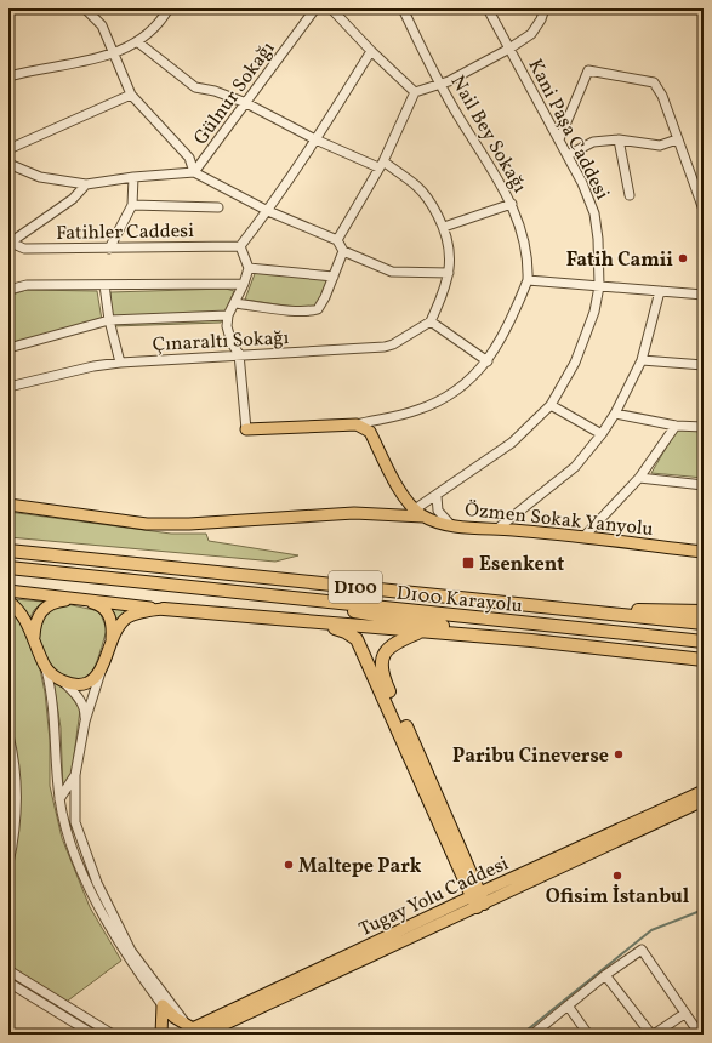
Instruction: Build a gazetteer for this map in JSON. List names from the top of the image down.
{
  "streets": {
    "highway": ["D100", "D100 Karayolu"],
    "main road": ["Özmen Sokak Yanyolu", "Tugay Yolu Caddesi"],
    "street": [
      "Gülnur Sokağı",
      "Kani Paşa Caddesi",
      "Nail Bey Sokağı",
      "Fatihler Caddesi",
      "Çınaraltı Sokağı"
    ]
  },
  "crossings": [
    ["Kani Paşa Caddesi", "Özmen Sokak Yanyolu"]
  ],
  "places": {
    "other": [
      "Fatih Camii",
      "Paribu Cineverse",
      "Maltepe Park",
      "Ofisim İstanbul"
    ],
    "transit": ["Esenkent"]
  }
}
